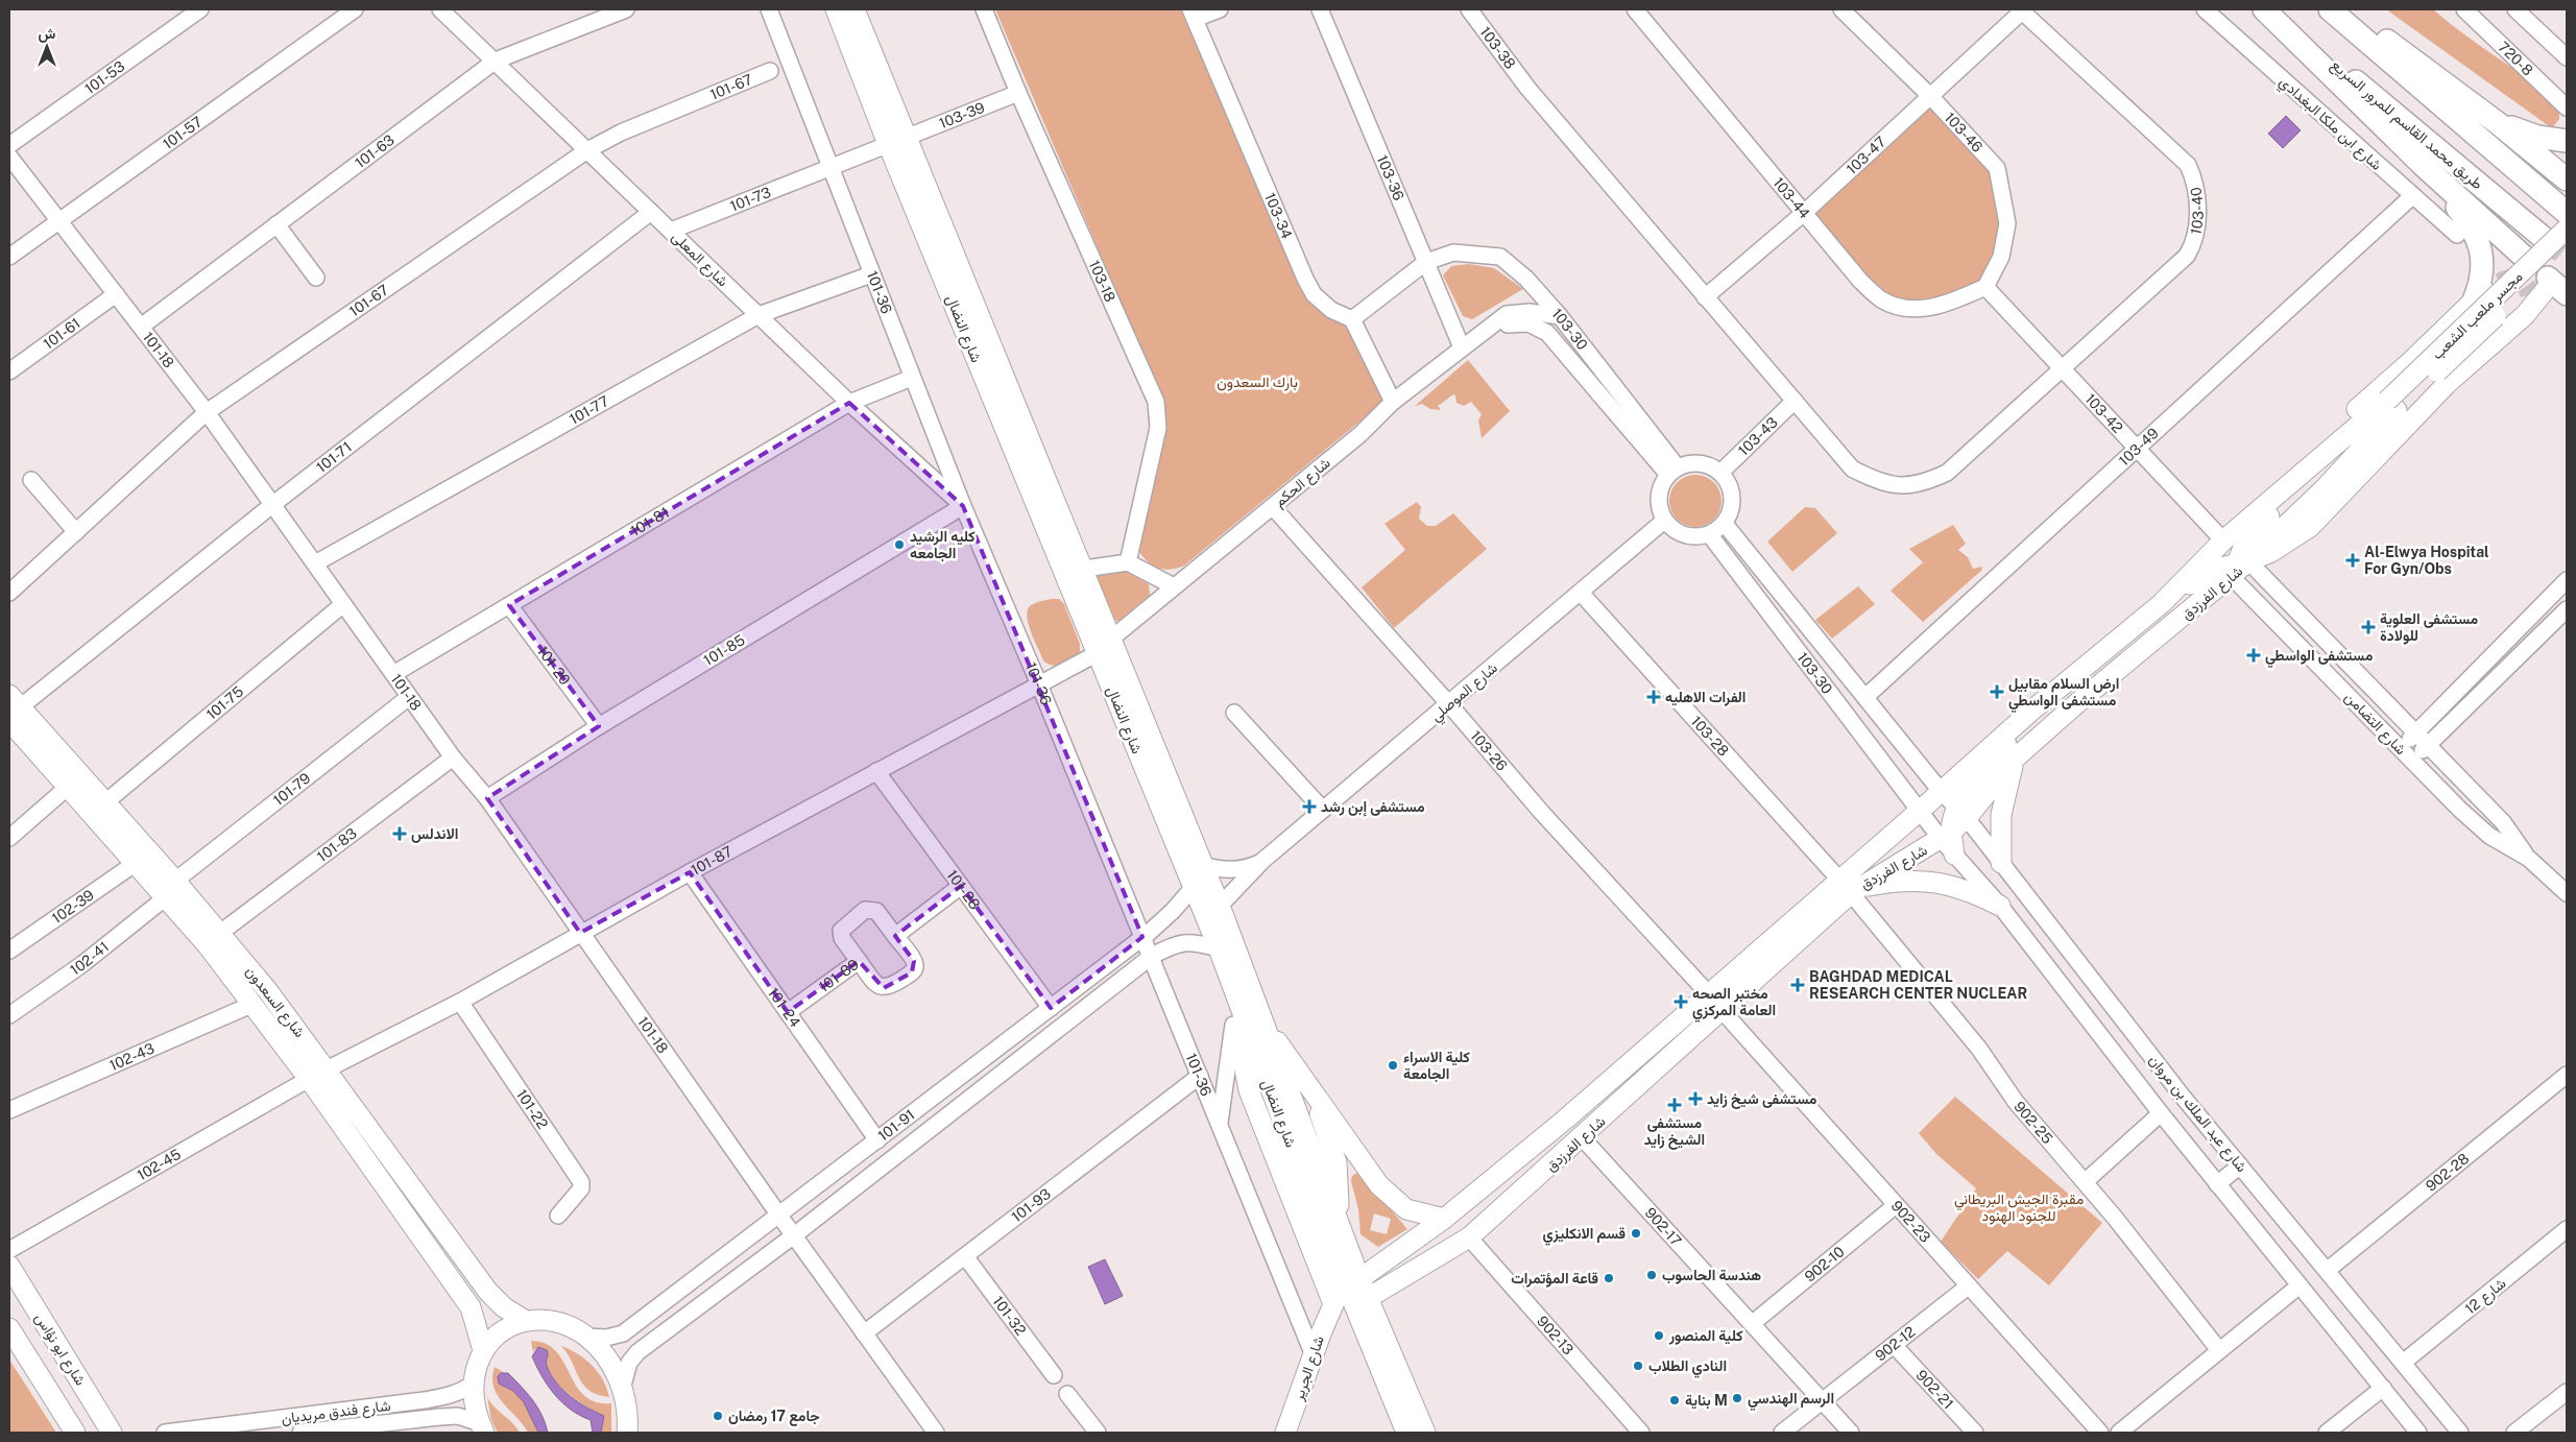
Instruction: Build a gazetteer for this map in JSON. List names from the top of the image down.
{
  "streets": {
    "highway": ["طريق محمد القاسم للمرور السريع"],
    "main road": [
      "مجسر ملعب الشعب",
      "شارع النضال",
      "شارع الفرزدق",
      "شارع السعدون",
      "شارع ابو نؤاس",
      "شارع الجرير"
    ],
    "street": [
      "103-38",
      "720-8",
      "101-53",
      "101-67",
      "103-39",
      "شارع ابن ملكا البغدادي",
      "101-57",
      "103-46",
      "101-63",
      "103-47",
      "103-36",
      "101-73",
      "103-44",
      "103-40",
      "103-34",
      "شارع المعلى",
      "103-18",
      "101-36",
      "103-30",
      "101-61",
      "101-18",
      "101-77",
      "103-42",
      "103-43",
      "103-49",
      "101-71",
      "شارع الحكم",
      "101-81",
      "101-85",
      "101-20",
      "شارع الموصلي",
      "101-75",
      "شارع التضامن",
      "103-28",
      "103-26",
      "101-79",
      "101-83",
      "101-87",
      "101-28",
      "102-39",
      "102-41",
      "101-89",
      "101-24",
      "102-43",
      "101-22",
      "شارع عبد الملك بن مروان",
      "902-25",
      "101-91",
      "102-45",
      "902-28",
      "101-93",
      "902-23",
      "902-17",
      "902-10",
      "شارع 12",
      "101-32",
      "902-13",
      "902-12",
      "902-21",
      "شارع فندق مريديان"
    ]
  },
  "crossings": [
    ["103-38", "103-47"],
    ["103-38", "103-40"],
    ["103-38", "103-43"],
    ["101-67", "شارع المعلى"],
    ["101-67", "101-18"],
    ["103-39", "101-73"],
    ["103-39", "103-18"],
    ["103-39", "101-36"],
    ["103-39", "شارع النضال"],
    ["شارع ابن ملكا البغدادي", "103-49"],
    ["101-57", "101-18"],
    ["103-46", "103-47"],
    ["103-46", "103-44"],
    ["103-46", "103-42"],
    ["101-63", "شارع المعلى"],
    ["101-63", "101-18"],
    ["103-47", "103-44"],
    ["103-47", "103-40"],
    ["103-36", "103-30"],
    ["103-36", "شارع الحكم"],
    ["101-73", "شارع المعلى"],
    ["101-73", "101-36"],
    ["103-44", "103-42"],
    ["103-40", "103-42"],
    ["103-40", "103-43"],
    ["103-34", "103-30"],
    ["شارع المعلى", "101-36"],
    ["شارع المعلى", "101-77"],
    ["شارع المعلى", "101-71"],
    ["شارع المعلى", "101-81"],
    ["شارع المعلى", "101-85"],
    ["101-36", "101-77"],
    ["101-36", "101-81"],
    ["101-36", "101-85"],
    ["101-36", "101-87"],
    ["101-36", "101-91"],
    ["101-36", "101-93"],
    ["101-36", "شارع الجرير"],
    ["مجسر ملعب الشعب", "شارع الفرزدق"],
    ["شارع النضال", "شارع الحكم"],
    ["شارع النضال", "شارع الفرزدق"],
    ["شارع النضال", "شارع الموصلي"],
    ["شارع النضال", "101-87"],
    ["شارع النضال", "101-91"],
    ["شارع النضال", "شارع الجرير"],
    ["103-30", "103-43"],
    ["103-30", "103-49"],
    ["103-30", "شارع الحكم"],
    ["103-30", "شارع الفرزدق"],
    ["103-30", "شارع الموصلي"],
    ["103-30", "شارع عبد الملك بن مروان"],
    ["101-61", "101-18"],
    ["101-18", "101-77"],
    ["101-18", "101-71"],
    ["101-18", "101-81"],
    ["101-18", "101-85"],
    ["101-18", "101-75"],
    ["101-18", "101-79"],
    ["101-18", "101-83"],
    ["101-18", "101-87"],
    ["101-18", "101-91"],
    ["101-18", "101-93"],
    ["103-42", "103-49"],
    ["103-42", "شارع الفرزدق"],
    ["103-43", "شارع الموصلي"],
    ["101-71", "شارع السعدون"],
    ["شارع الحكم", "103-26"],
    ["شارع الحكم", "101-87"],
    ["101-81", "101-20"],
    ["شارع الفرزدق", "شارع التضامن"],
    ["شارع الفرزدق", "103-28"],
    ["شارع الفرزدق", "103-26"],
    ["شارع الفرزدق", "شارع عبد الملك بن مروان"],
    ["شارع الفرزدق", "902-25"],
    ["شارع الفرزدق", "902-23"],
    ["شارع الفرزدق", "902-17"],
    ["شارع الفرزدق", "902-13"],
    ["شارع الفرزدق", "شارع الجرير"],
    ["101-85", "101-20"],
    ["شارع الموصلي", "103-28"],
    ["شارع الموصلي", "103-26"],
    ["101-75", "شارع السعدون"],
    ["103-28", "902-25"],
    ["101-79", "102-41"],
    ["101-79", "شارع السعدون"],
    ["101-83", "شارع السعدون"],
    ["101-87", "101-28"],
    ["101-87", "شارع السعدون"],
    ["101-87", "101-24"],
    ["101-87", "101-22"],
    ["101-28", "101-91"],
    ["102-39", "شارع السعدون"],
    ["102-41", "شارع السعدون"],
    ["101-89", "101-24"],
    ["شارع السعدون", "102-43"],
    ["شارع السعدون", "102-45"],
    ["101-24", "101-91"],
    ["شارع عبد الملك بن مروان", "902-28"],
    ["شارع عبد الملك بن مروان", "شارع 12"],
    ["101-93", "101-32"],
    ["902-23", "902-10"],
    ["902-23", "902-12"],
    ["902-17", "902-10"],
    ["902-17", "902-12"],
    ["902-12", "902-21"]
  ],
  "parks": ["بارك السعدون", "مقبرة الجيش البريطاني للجنود الهنود"],
  "places": {
    "other": [
      "كليه الرشيد الجامعه",
      "كلية الاسراء الجامعة",
      "قسم الانكليزي",
      "هندسة الحاسوب",
      "قاعة المؤتمرات",
      "كلية المنصور",
      "النادي الطلاب",
      "الرسم الهندسي",
      "بناية M",
      "جامع 17 رمضان"
    ],
    "health": [
      "Al-Elwya Hospital For Gyn/Obs",
      "مستشفى العلوية للولادة",
      "مستشفى الواسطي",
      "ارض السلام مقابيل مستشفى الواسطي",
      "الفرات الاهليه",
      "مستشفى إبن رشد",
      "الاندلس",
      "BAGHDAD MEDICAL RESEARCH CENTER NUCLEAR",
      "مختبر الصحه العامة المركزي",
      "مستشفى شيخ زايد",
      "مستشفى الشيخ زايد"
    ]
  },
  "north": "top"
}
